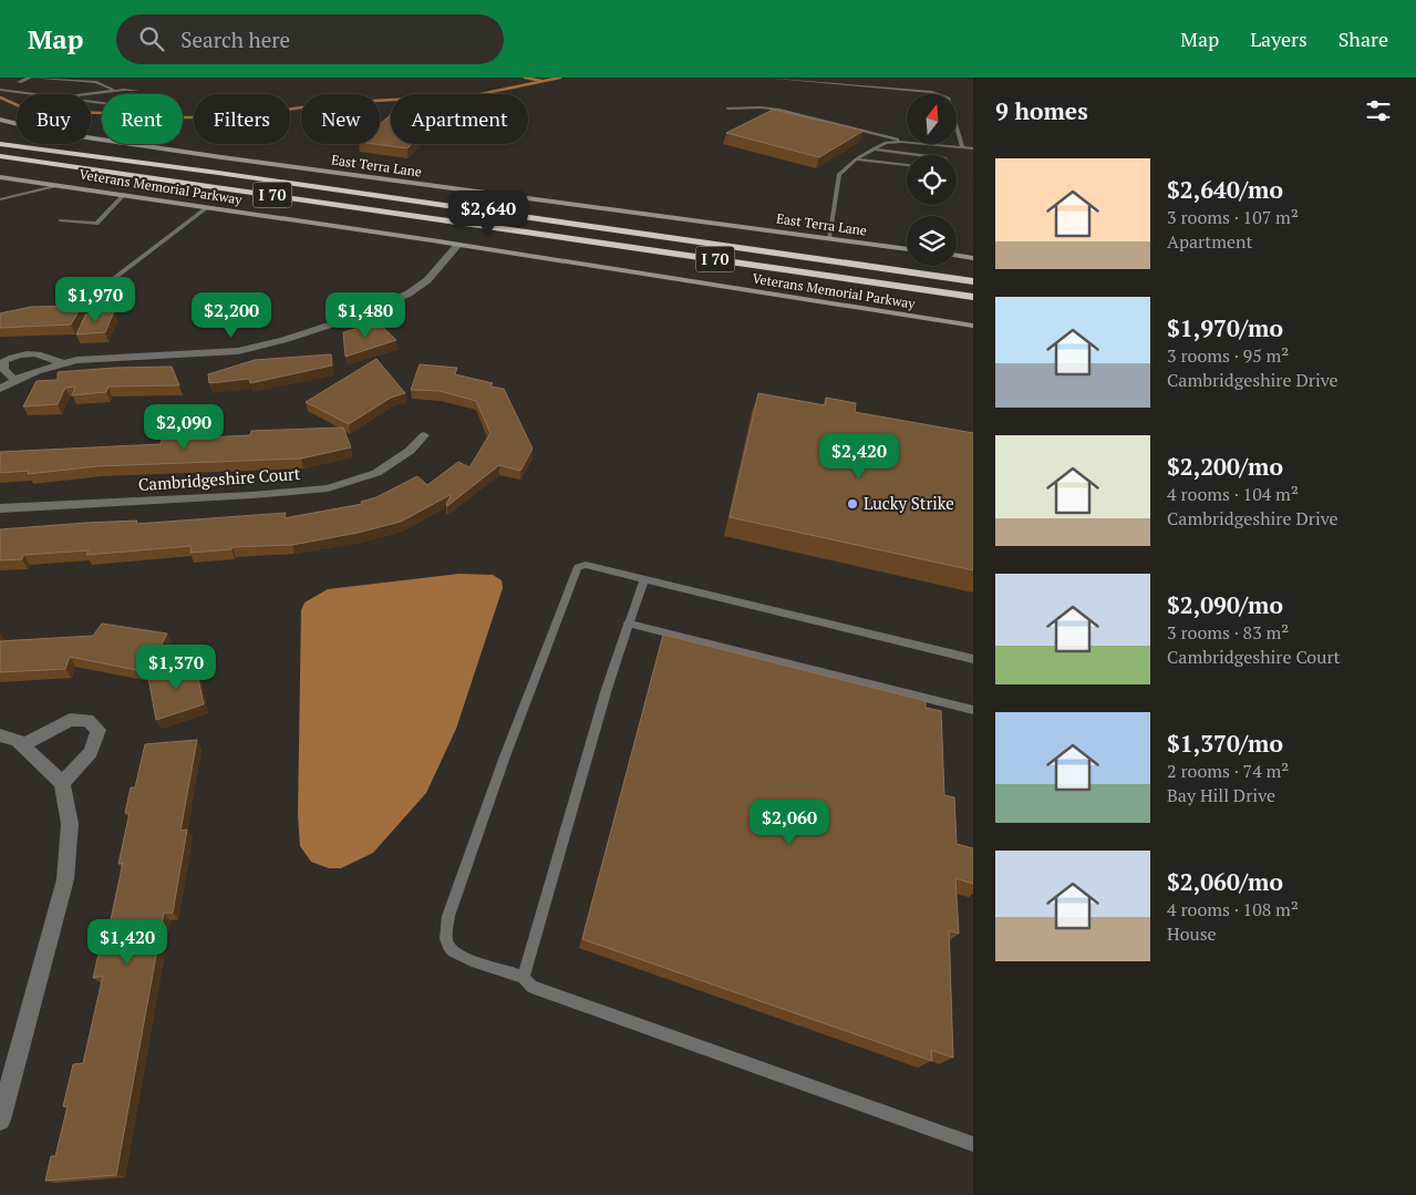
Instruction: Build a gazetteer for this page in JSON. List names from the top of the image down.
{
  "streets": {
    "highway": ["I 70"],
    "street": ["East Terra Lane", "Veterans Memorial Parkway", "Cambridgeshire Court"]
  },
  "places": ["Lucky Strike"],
  "north": "top",
  "page": {
    "header": "Map",
    "search": "Search here",
    "nav": ["Map", "Layers", "Share"],
    "heading": "9 homes",
    "chip": [
      "Buy",
      "Rent",
      "Filters",
      "New",
      "Apartment"
    ],
    "list": [
      {
        "name": "$2,640/mo",
        "note": "3 rooms · 107 m² · Apartment"
      },
      {
        "name": "$1,970/mo",
        "note": "3 rooms · 95 m² · Cambridgeshire Drive"
      },
      {
        "name": "$2,200/mo",
        "note": "4 rooms · 104 m² · Cambridgeshire Drive"
      },
      {
        "name": "$2,090/mo",
        "note": "3 rooms · 83 m² · Cambridgeshire Court"
      },
      {
        "name": "$1,370/mo",
        "note": "2 rooms · 74 m² · Bay Hill Drive"
      },
      {
        "name": "$2,060/mo",
        "note": "4 rooms · 108 m² · House"
      }
    ],
    "price": [
      "$2,640",
      "$1,970",
      "$2,200",
      "$1,480",
      "$2,090",
      "$2,420",
      "$1,370",
      "$2,060",
      "$1,420"
    ]
  }
}
